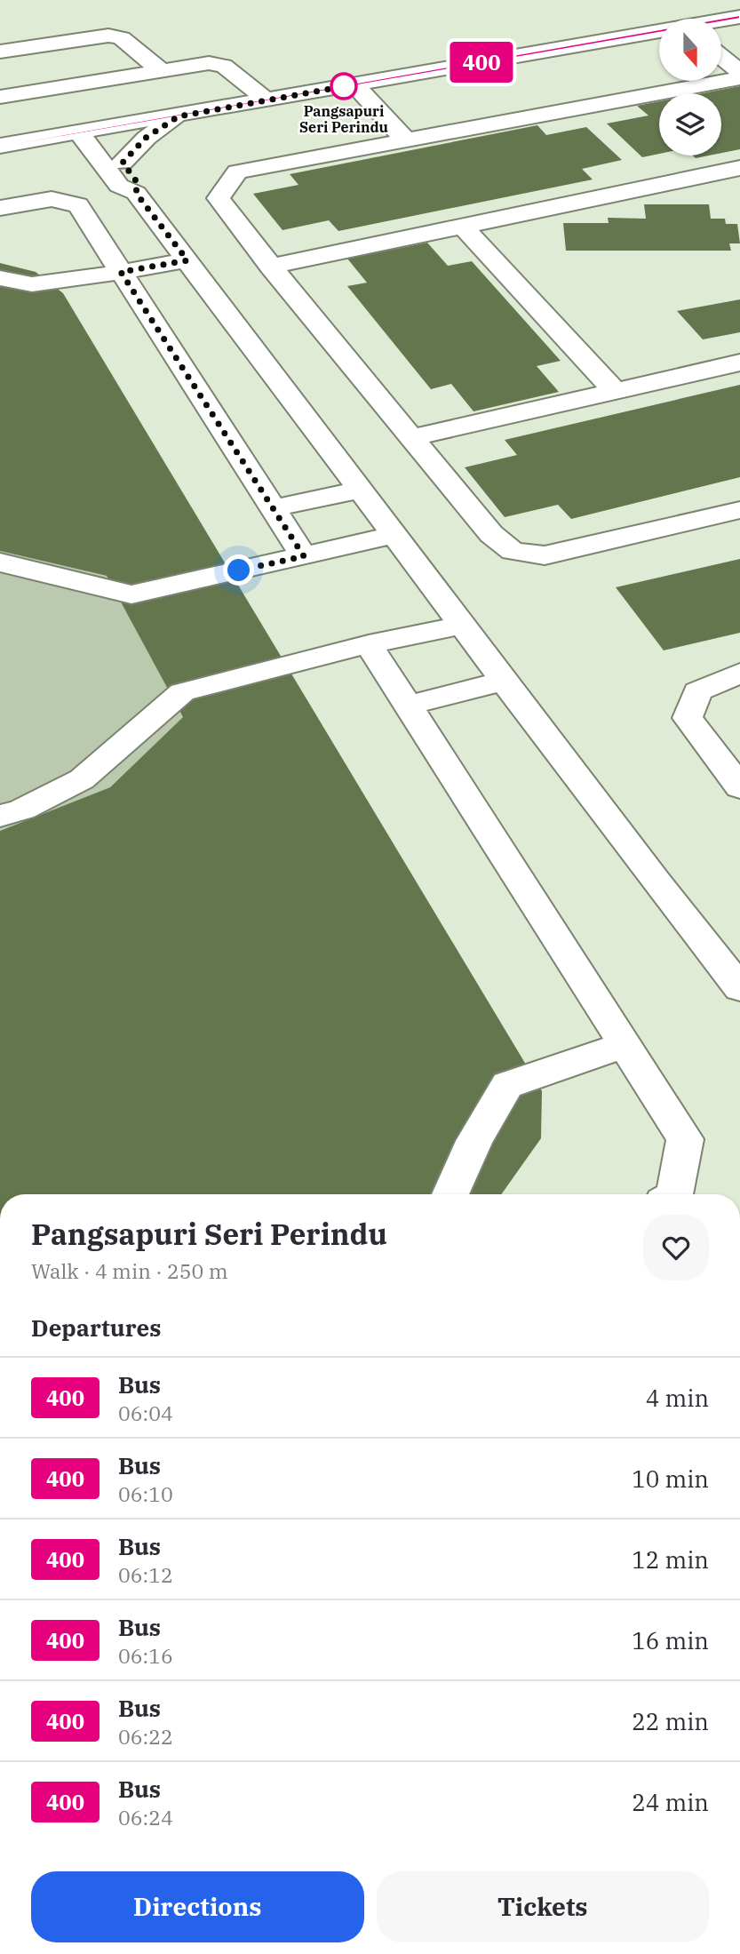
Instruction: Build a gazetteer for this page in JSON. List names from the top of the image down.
{
  "places": ["Pangsapuri Seri Perindu"],
  "lines": ["bus line 400"],
  "north": "bottom",
  "page": {
    "on_map": "400",
    "heading": [
      ["Pangsapuri Seri Perindu", "Walk · 4 min · 250 m"],
      "Departures"
    ],
    "list": [
      {
        "mark": "400",
        "name": "Bus",
        "note": "06:04",
        "value": "4 min"
      },
      {
        "mark": "400",
        "name": "Bus",
        "note": "06:10",
        "value": "10 min"
      },
      {
        "mark": "400",
        "name": "Bus",
        "note": "06:12",
        "value": "12 min"
      },
      {
        "mark": "400",
        "name": "Bus",
        "note": "06:16",
        "value": "16 min"
      },
      {
        "mark": "400",
        "name": "Bus",
        "note": "06:22",
        "value": "22 min"
      },
      {
        "mark": "400",
        "name": "Bus",
        "note": "06:24",
        "value": "24 min"
      }
    ],
    "buttons": ["Directions", "Tickets"]
  }
}
